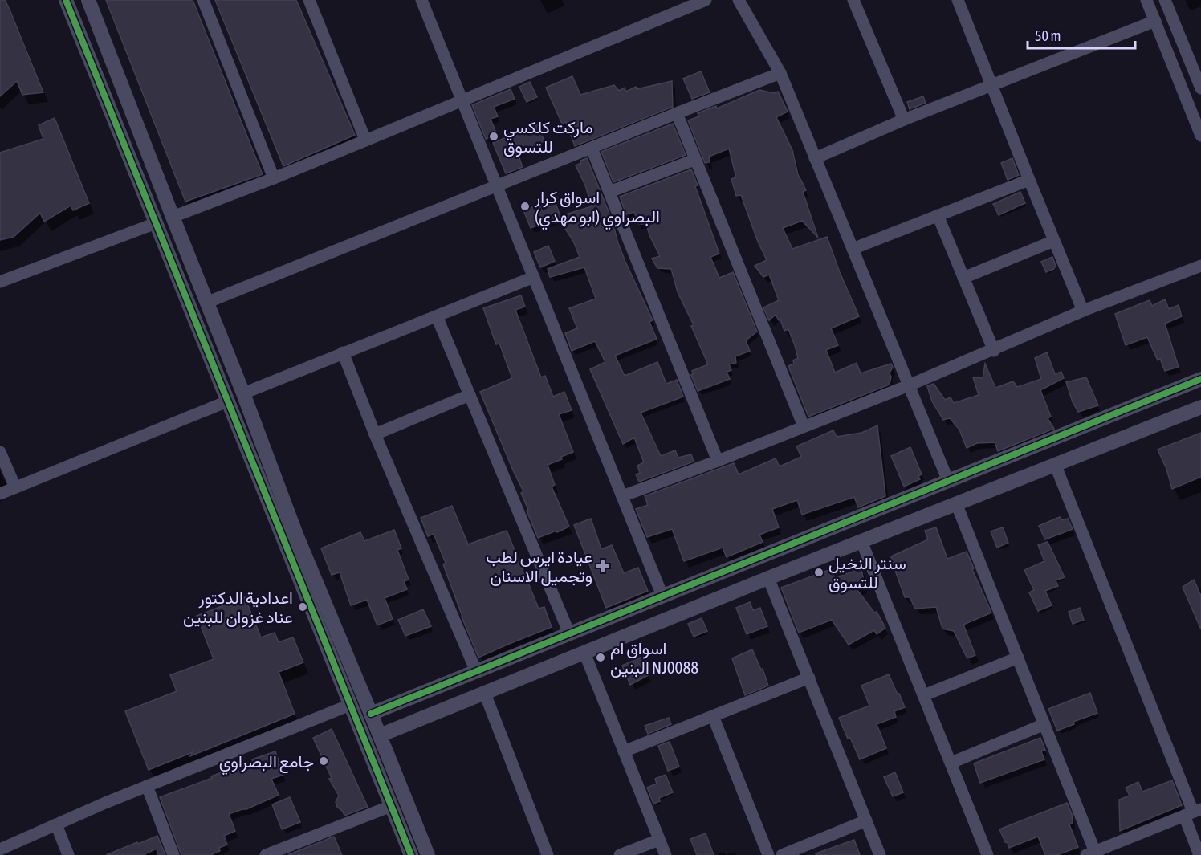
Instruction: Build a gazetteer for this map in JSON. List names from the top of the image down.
{
  "places": {
    "other": [
      "ماركت كلكسي للتسوق",
      "اسواق كرار البصراوي (ابو مهدي)",
      "سنتر النخيل للتسوق",
      "اعدادية الدكتور عناد غزوان للبنين",
      "اسواق ام البنين NJ0088",
      "جامع البصراوي"
    ],
    "health": ["عيادة ايرس لطب وتجميل الاسنان"]
  },
  "scale_bar": "50 m"
}
